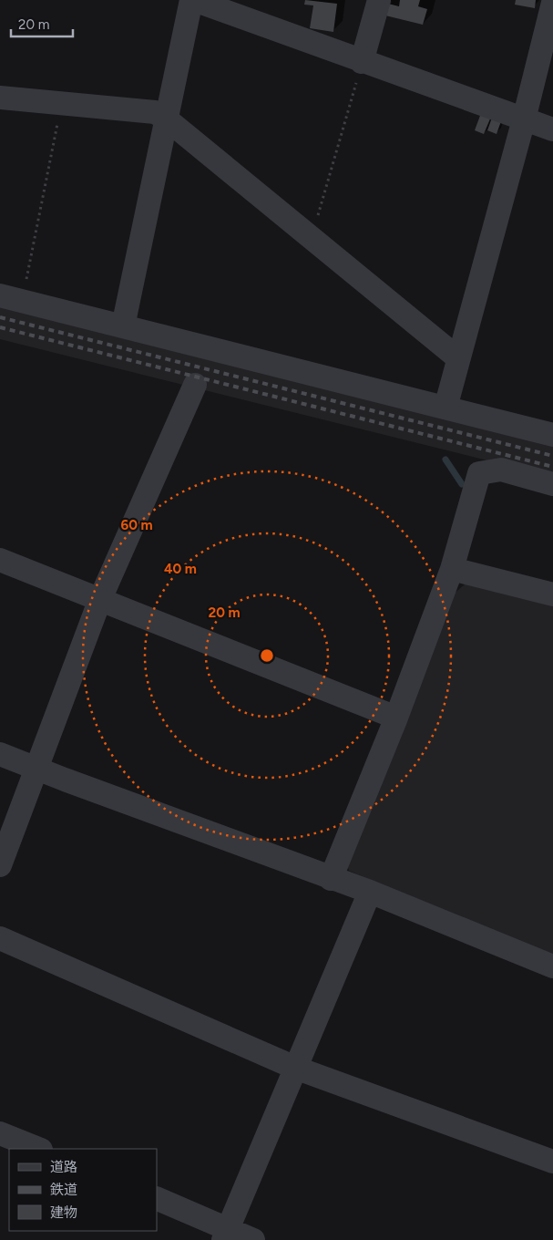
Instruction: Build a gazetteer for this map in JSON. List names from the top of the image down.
{
  "legend": ["道路", "鉄道", "建物"],
  "scale_bar": "20 m",
  "rings": ["60 m", "40 m", "20 m"]
}
